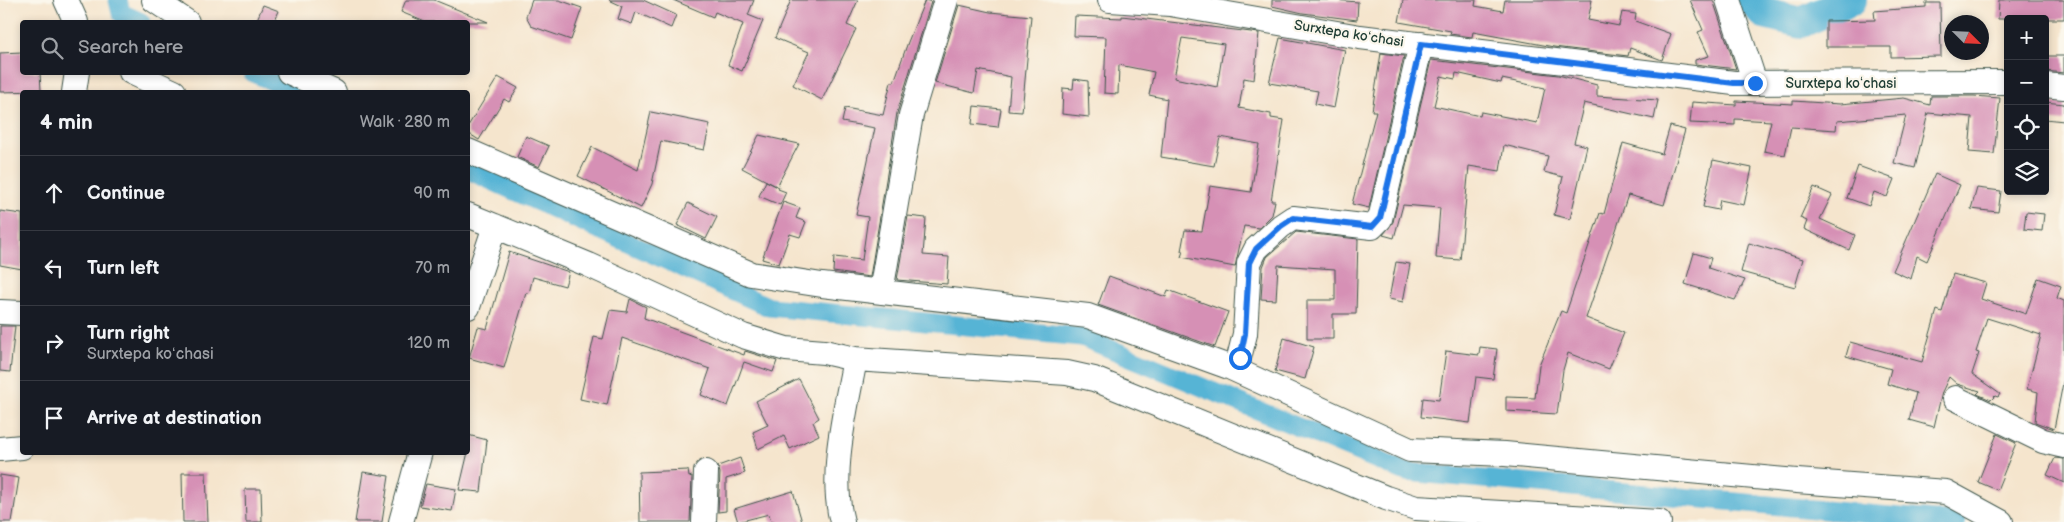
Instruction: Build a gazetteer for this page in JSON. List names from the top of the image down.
{
  "streets": {
    "street": ["Surxtepa koʻchasi"]
  },
  "north": "bottom right",
  "page": {
    "map_buttons": ["+", "−"],
    "search": "Search here",
    "heading": ["4 min", "Walk · 280 m"],
    "list": [
      ["Continue", "90 m"],
      ["Turn left", "70 m"],
      ["Turn right", "Surxtepa koʻchasi", "120 m"],
      "Arrive at destination"
    ]
  }
}
